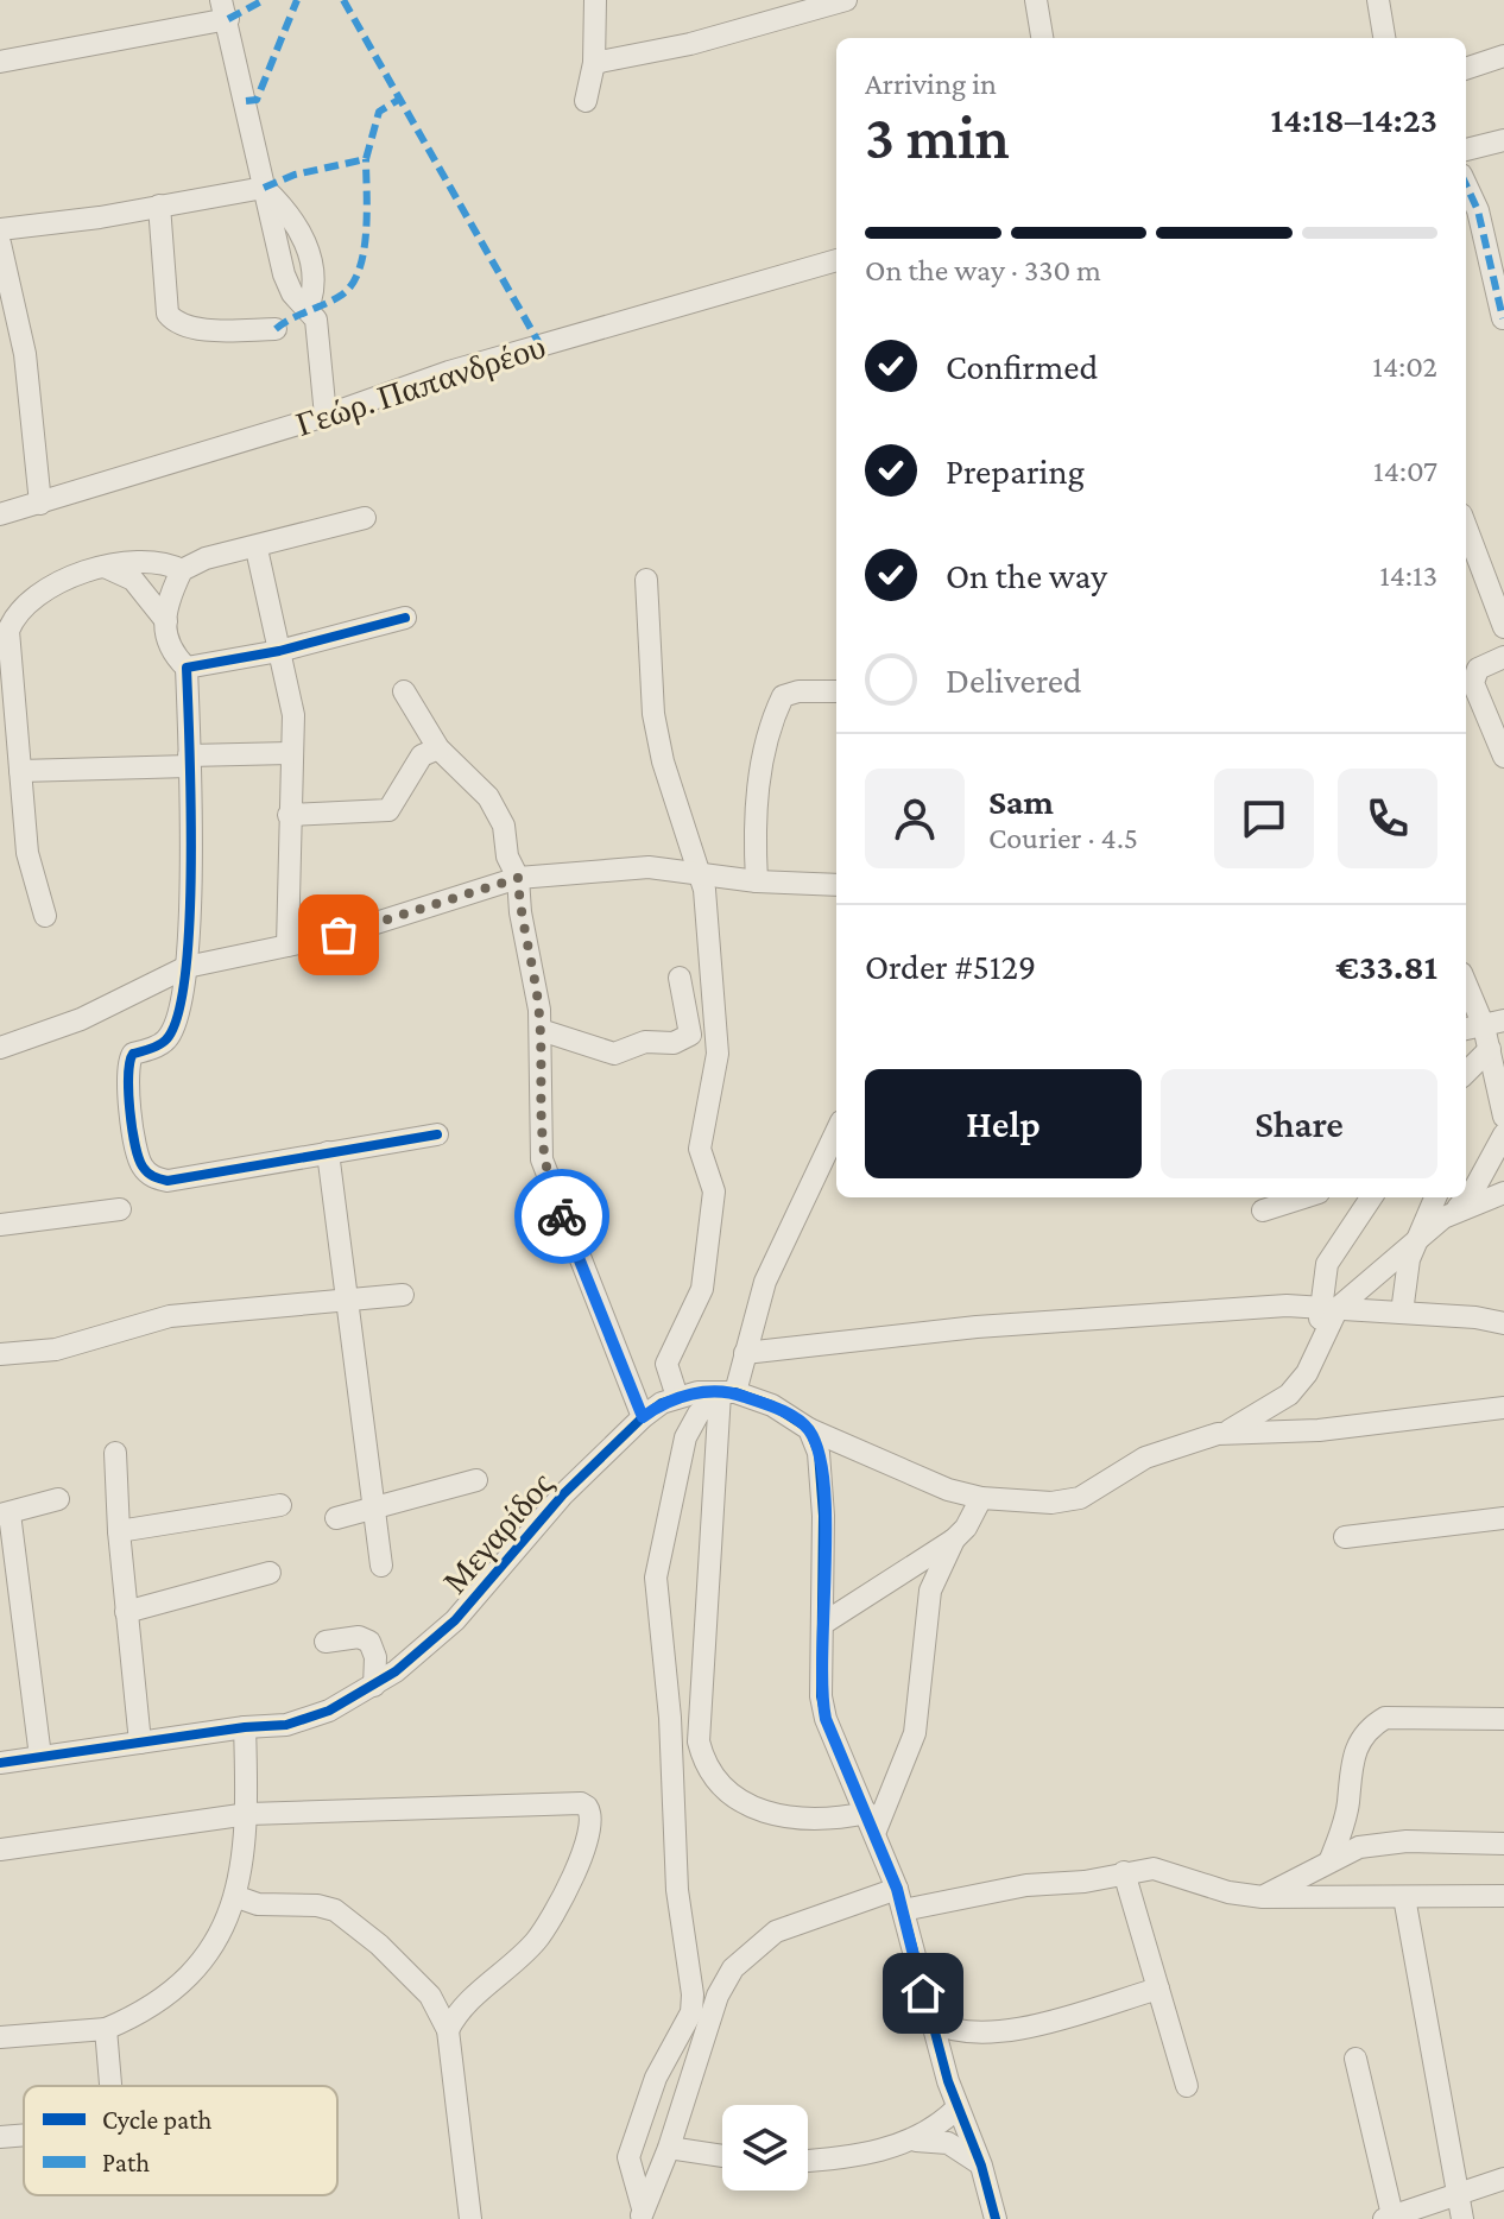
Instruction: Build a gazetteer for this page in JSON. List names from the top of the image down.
{
  "streets": {
    "street": ["Γεώρ. Παπανδρέου", "Μεγαρίδος"]
  },
  "legend": ["Cycle path", "Path"],
  "page": {
    "heading": ["3 min", "Arriving in", "14:18–14:23"],
    "panel": [
      "Sam",
      "Courier · 4.5",
      "Order #5129",
      "€33.81"
    ],
    "bar": "On the way · 330 m",
    "list": [
      ["Confirmed", "14:02"],
      ["Preparing", "14:07"],
      ["On the way", "14:13"],
      "Delivered"
    ],
    "buttons": ["Help", "Share"]
  }
}
